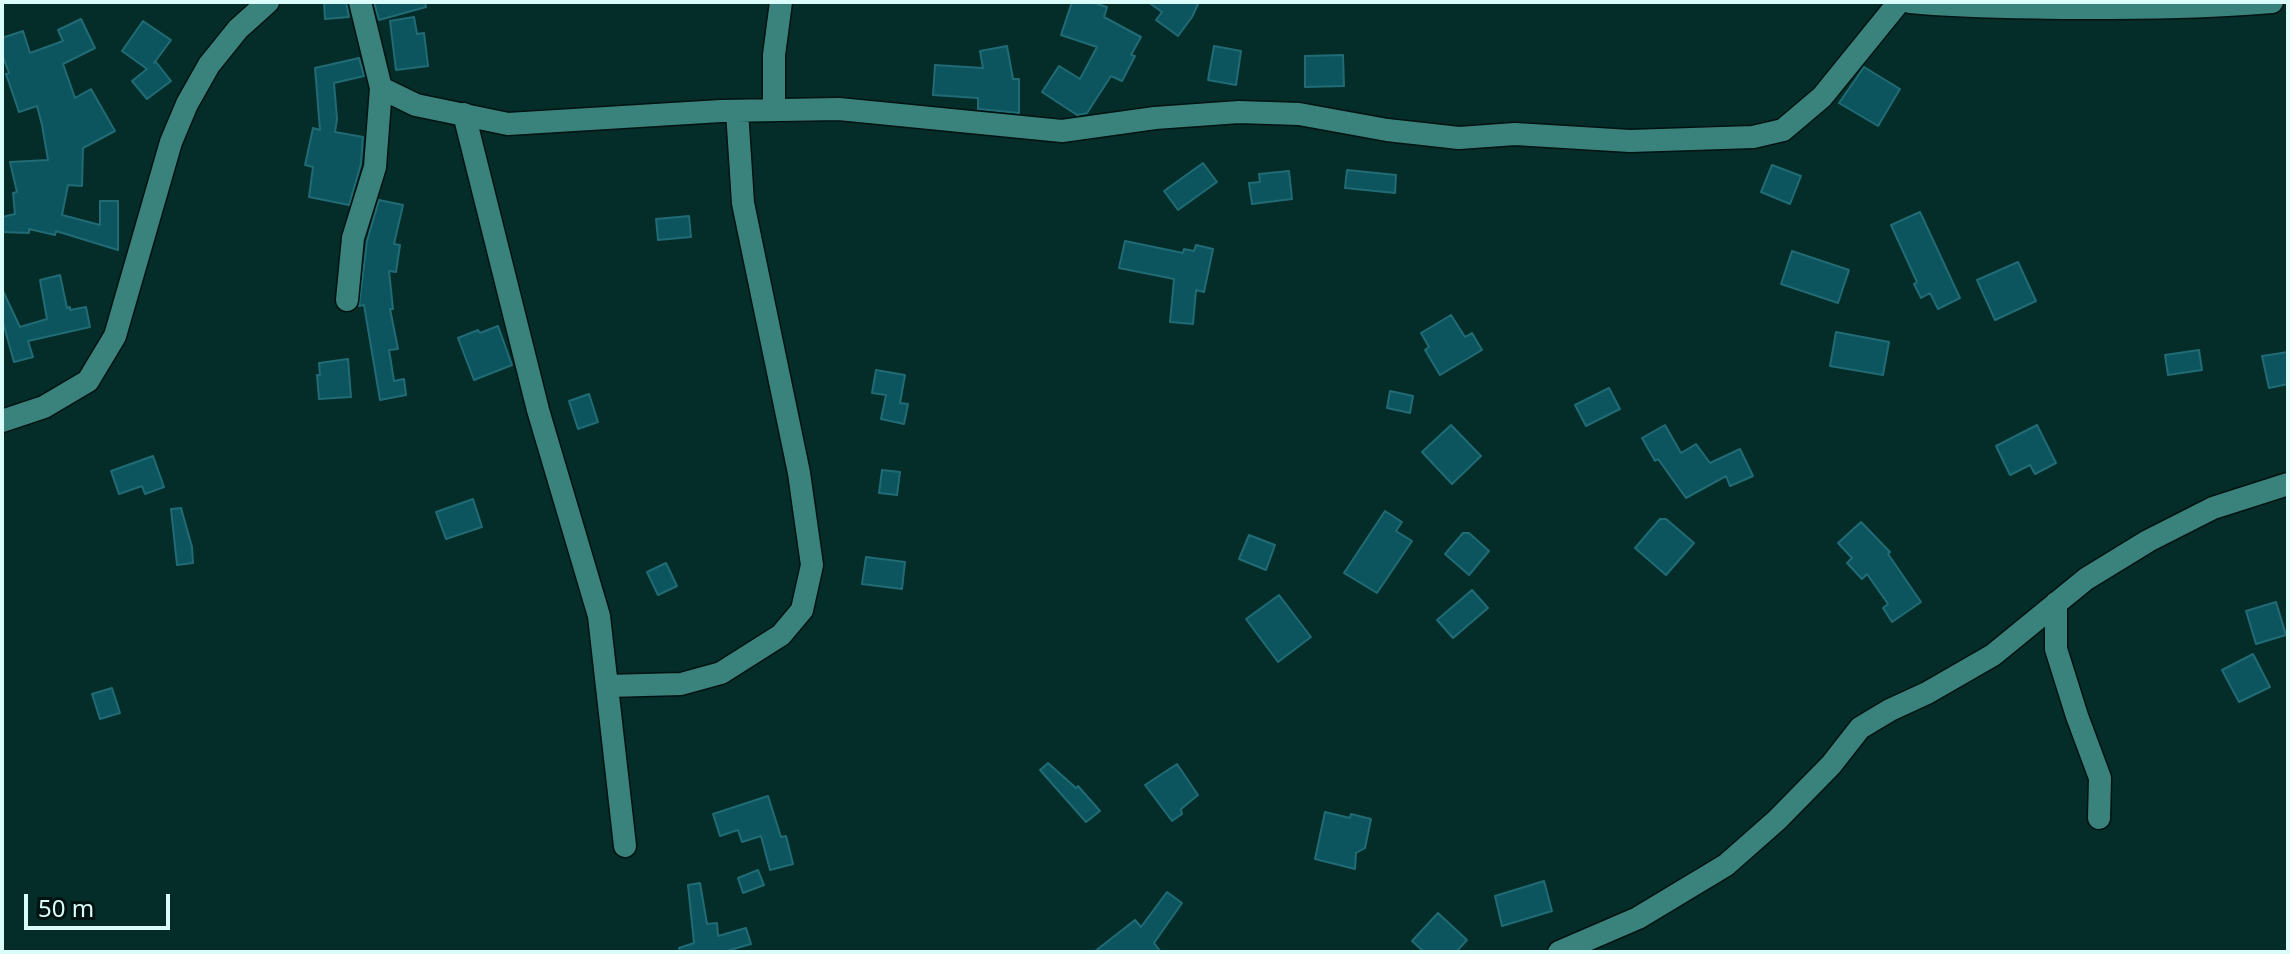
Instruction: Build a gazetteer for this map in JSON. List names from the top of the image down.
{
  "scale_bar": "50 m"
}
